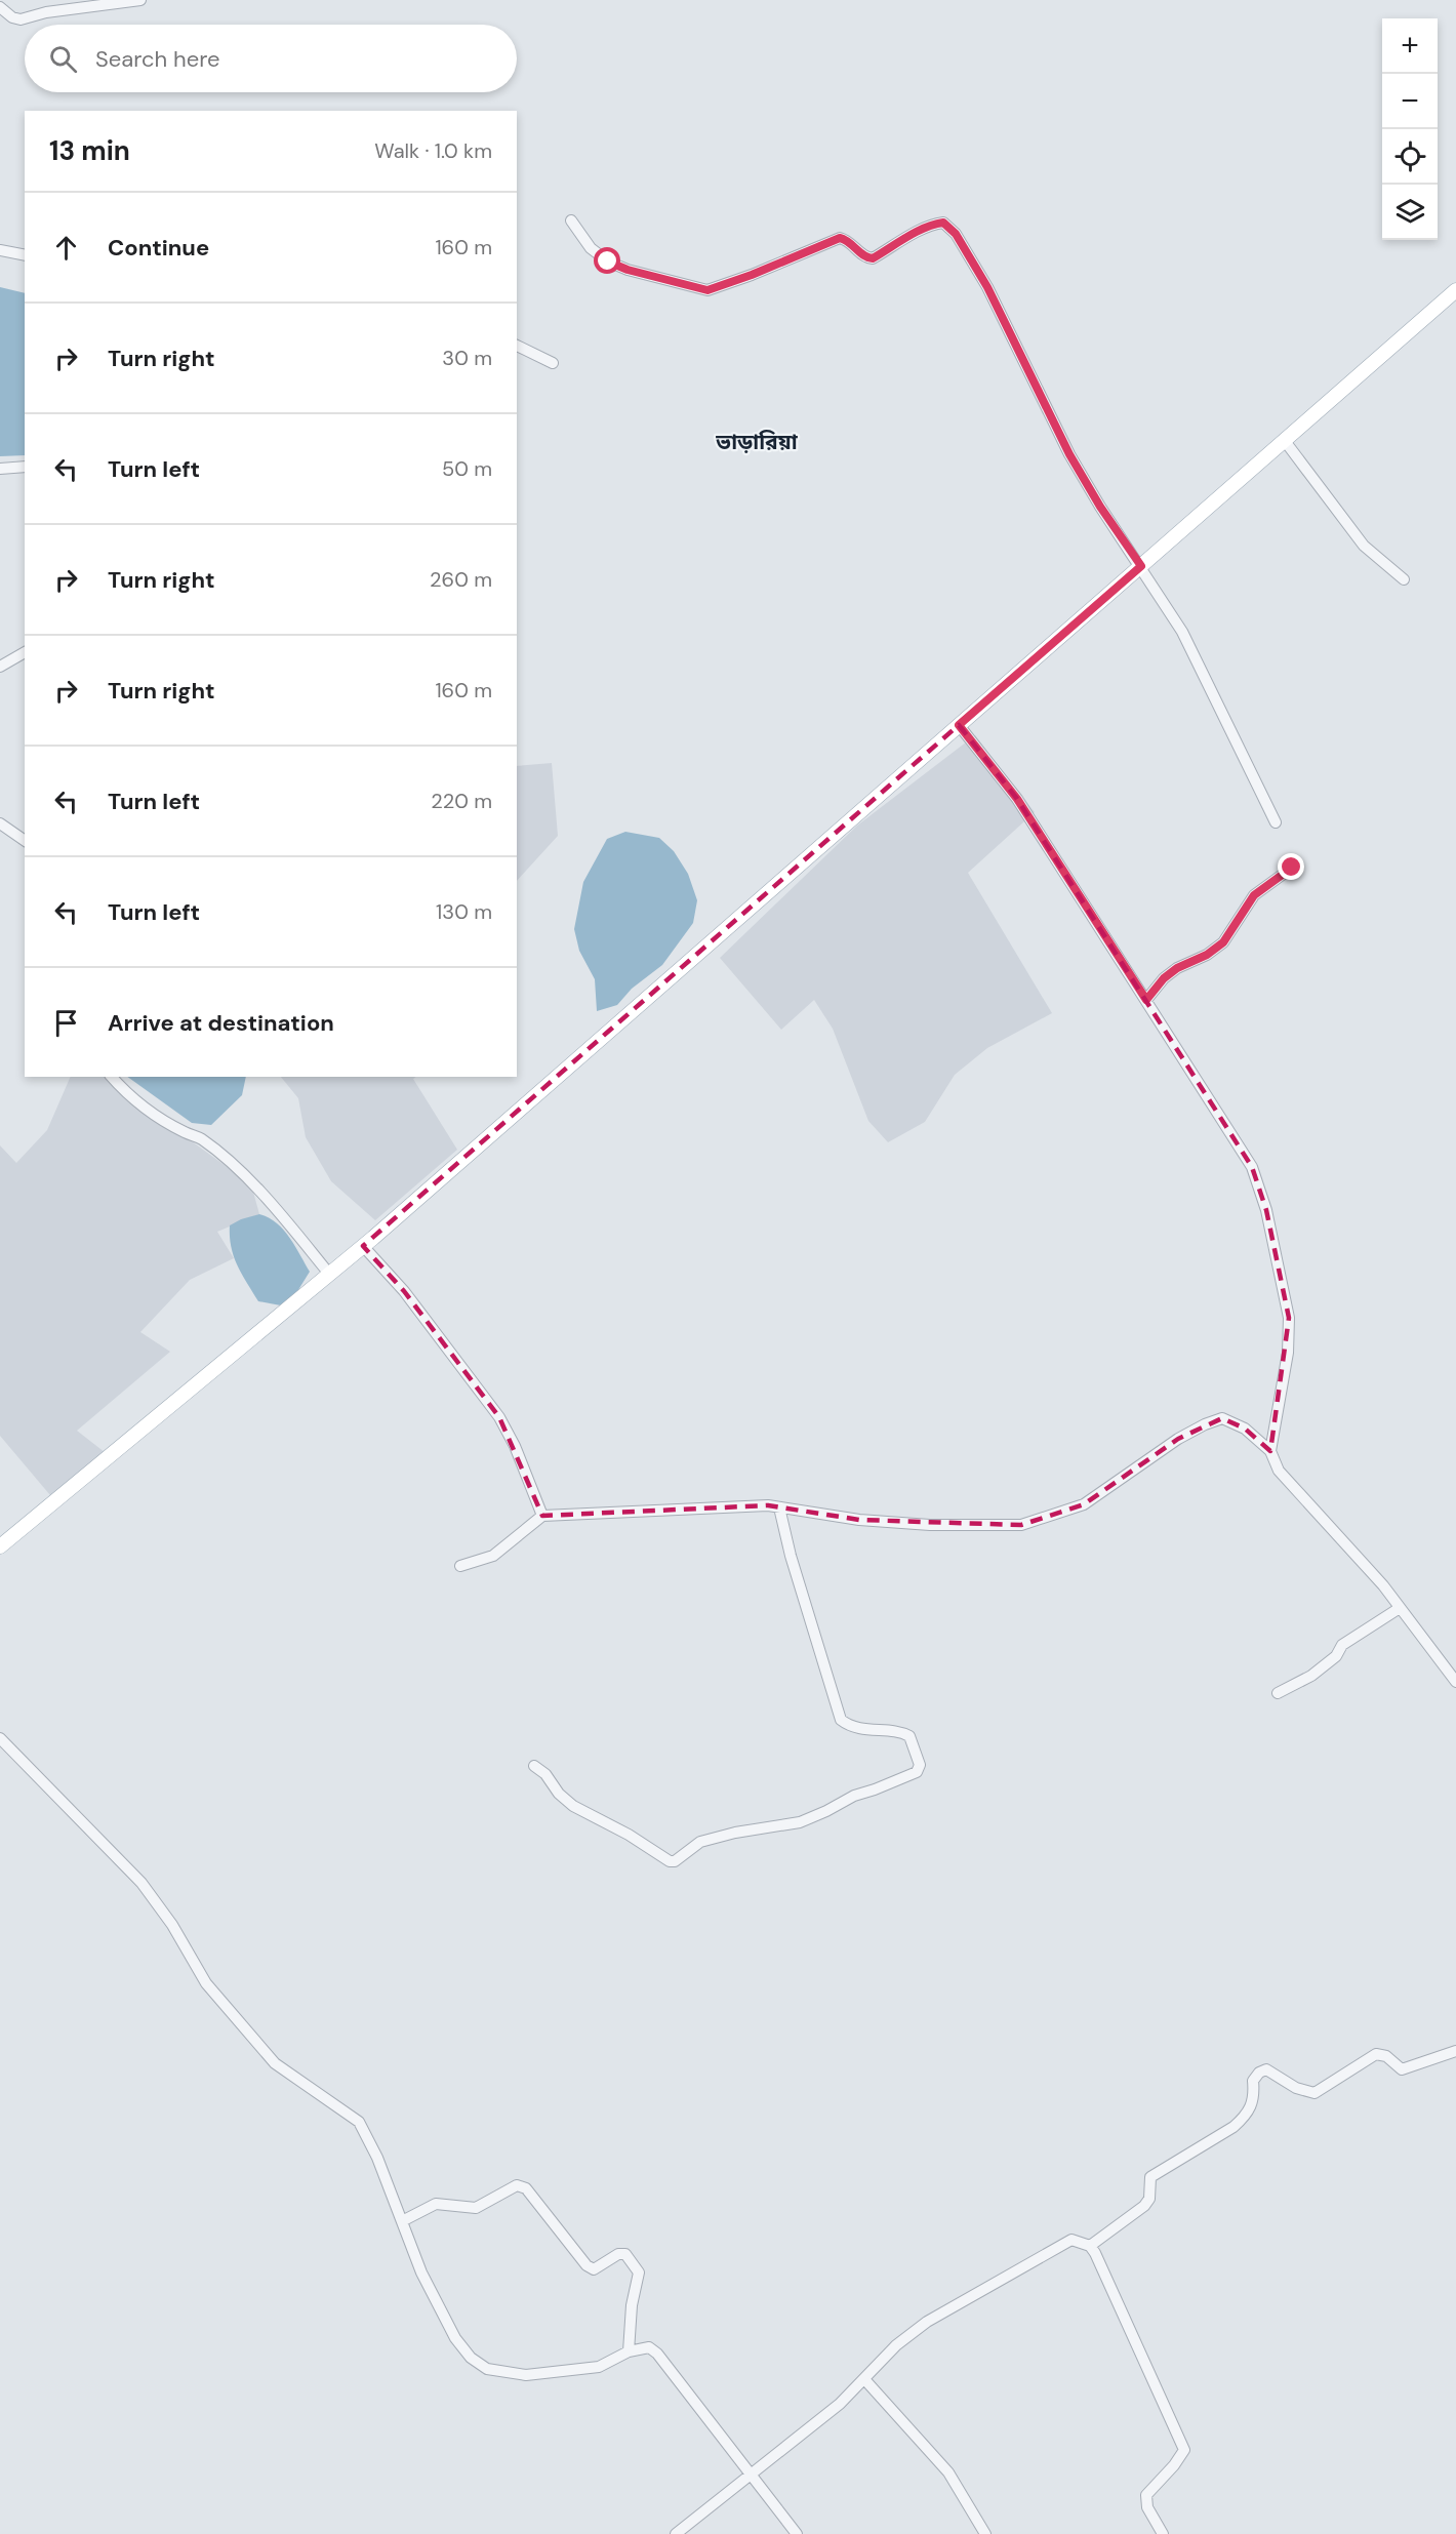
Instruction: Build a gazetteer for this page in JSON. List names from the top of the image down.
{
  "districts": ["ভাড়ারিয়া"],
  "page": {
    "map_buttons": ["+", "−"],
    "search": "Search here",
    "heading": ["13 min", "Walk · 1.0 km"],
    "list": [
      ["Continue", "160 m"],
      ["Turn right", "30 m"],
      ["Turn left", "50 m"],
      ["Turn right", "260 m"],
      ["Turn right", "160 m"],
      ["Turn left", "220 m"],
      ["Turn left", "130 m"],
      "Arrive at destination"
    ]
  }
}
